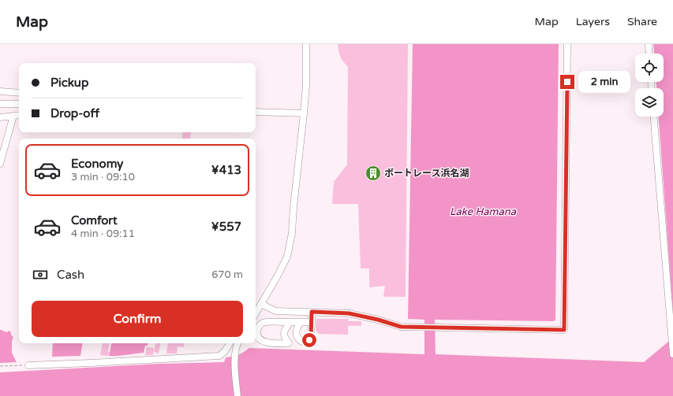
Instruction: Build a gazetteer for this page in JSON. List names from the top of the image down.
{
  "water": ["Lake Hamana"],
  "places": {
    "building": ["ボートレース浜名湖"]
  },
  "page": {
    "header": "Map",
    "nav": ["Map", "Layers", "Share"],
    "banner": ["Pickup", "Drop-off"],
    "bubble": "2 min",
    "list": [
      {
        "name": "Economy",
        "note": "3 min · 09:10",
        "value": "¥413"
      },
      {
        "name": "Comfort",
        "note": "4 min · 09:11",
        "value": "¥557"
      }
    ],
    "pay": ["Cash", "670 m"],
    "buttons": "Confirm"
  }
}
